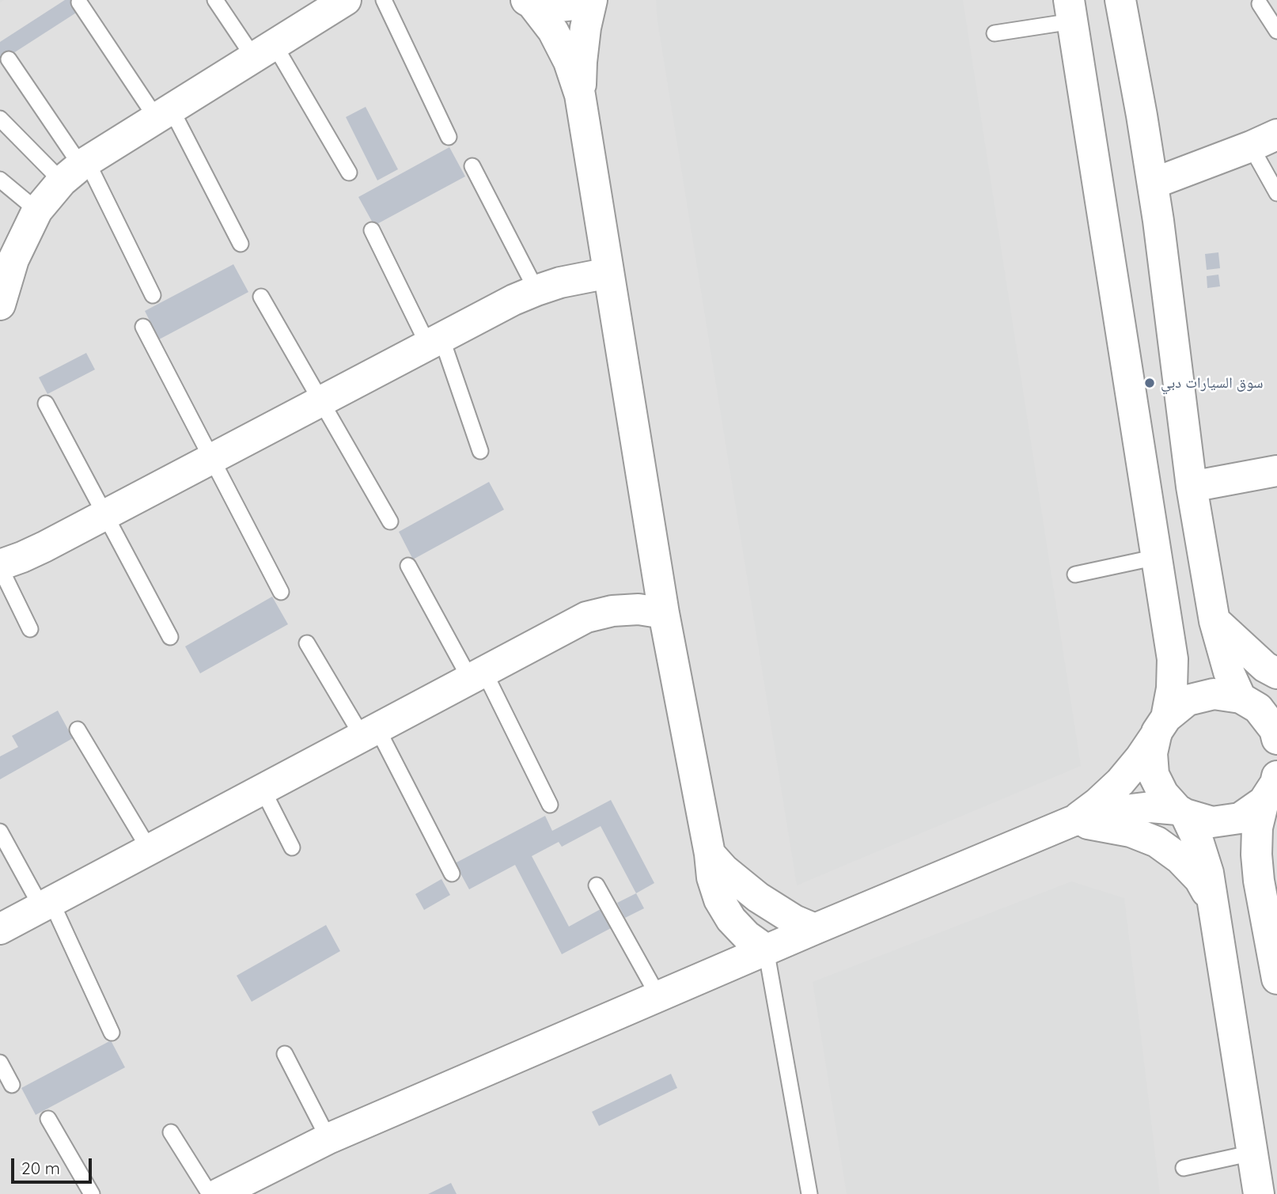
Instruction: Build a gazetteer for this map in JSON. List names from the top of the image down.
{
  "places": ["سوق السيارات دبي"],
  "scale_bar": "20 m"
}
